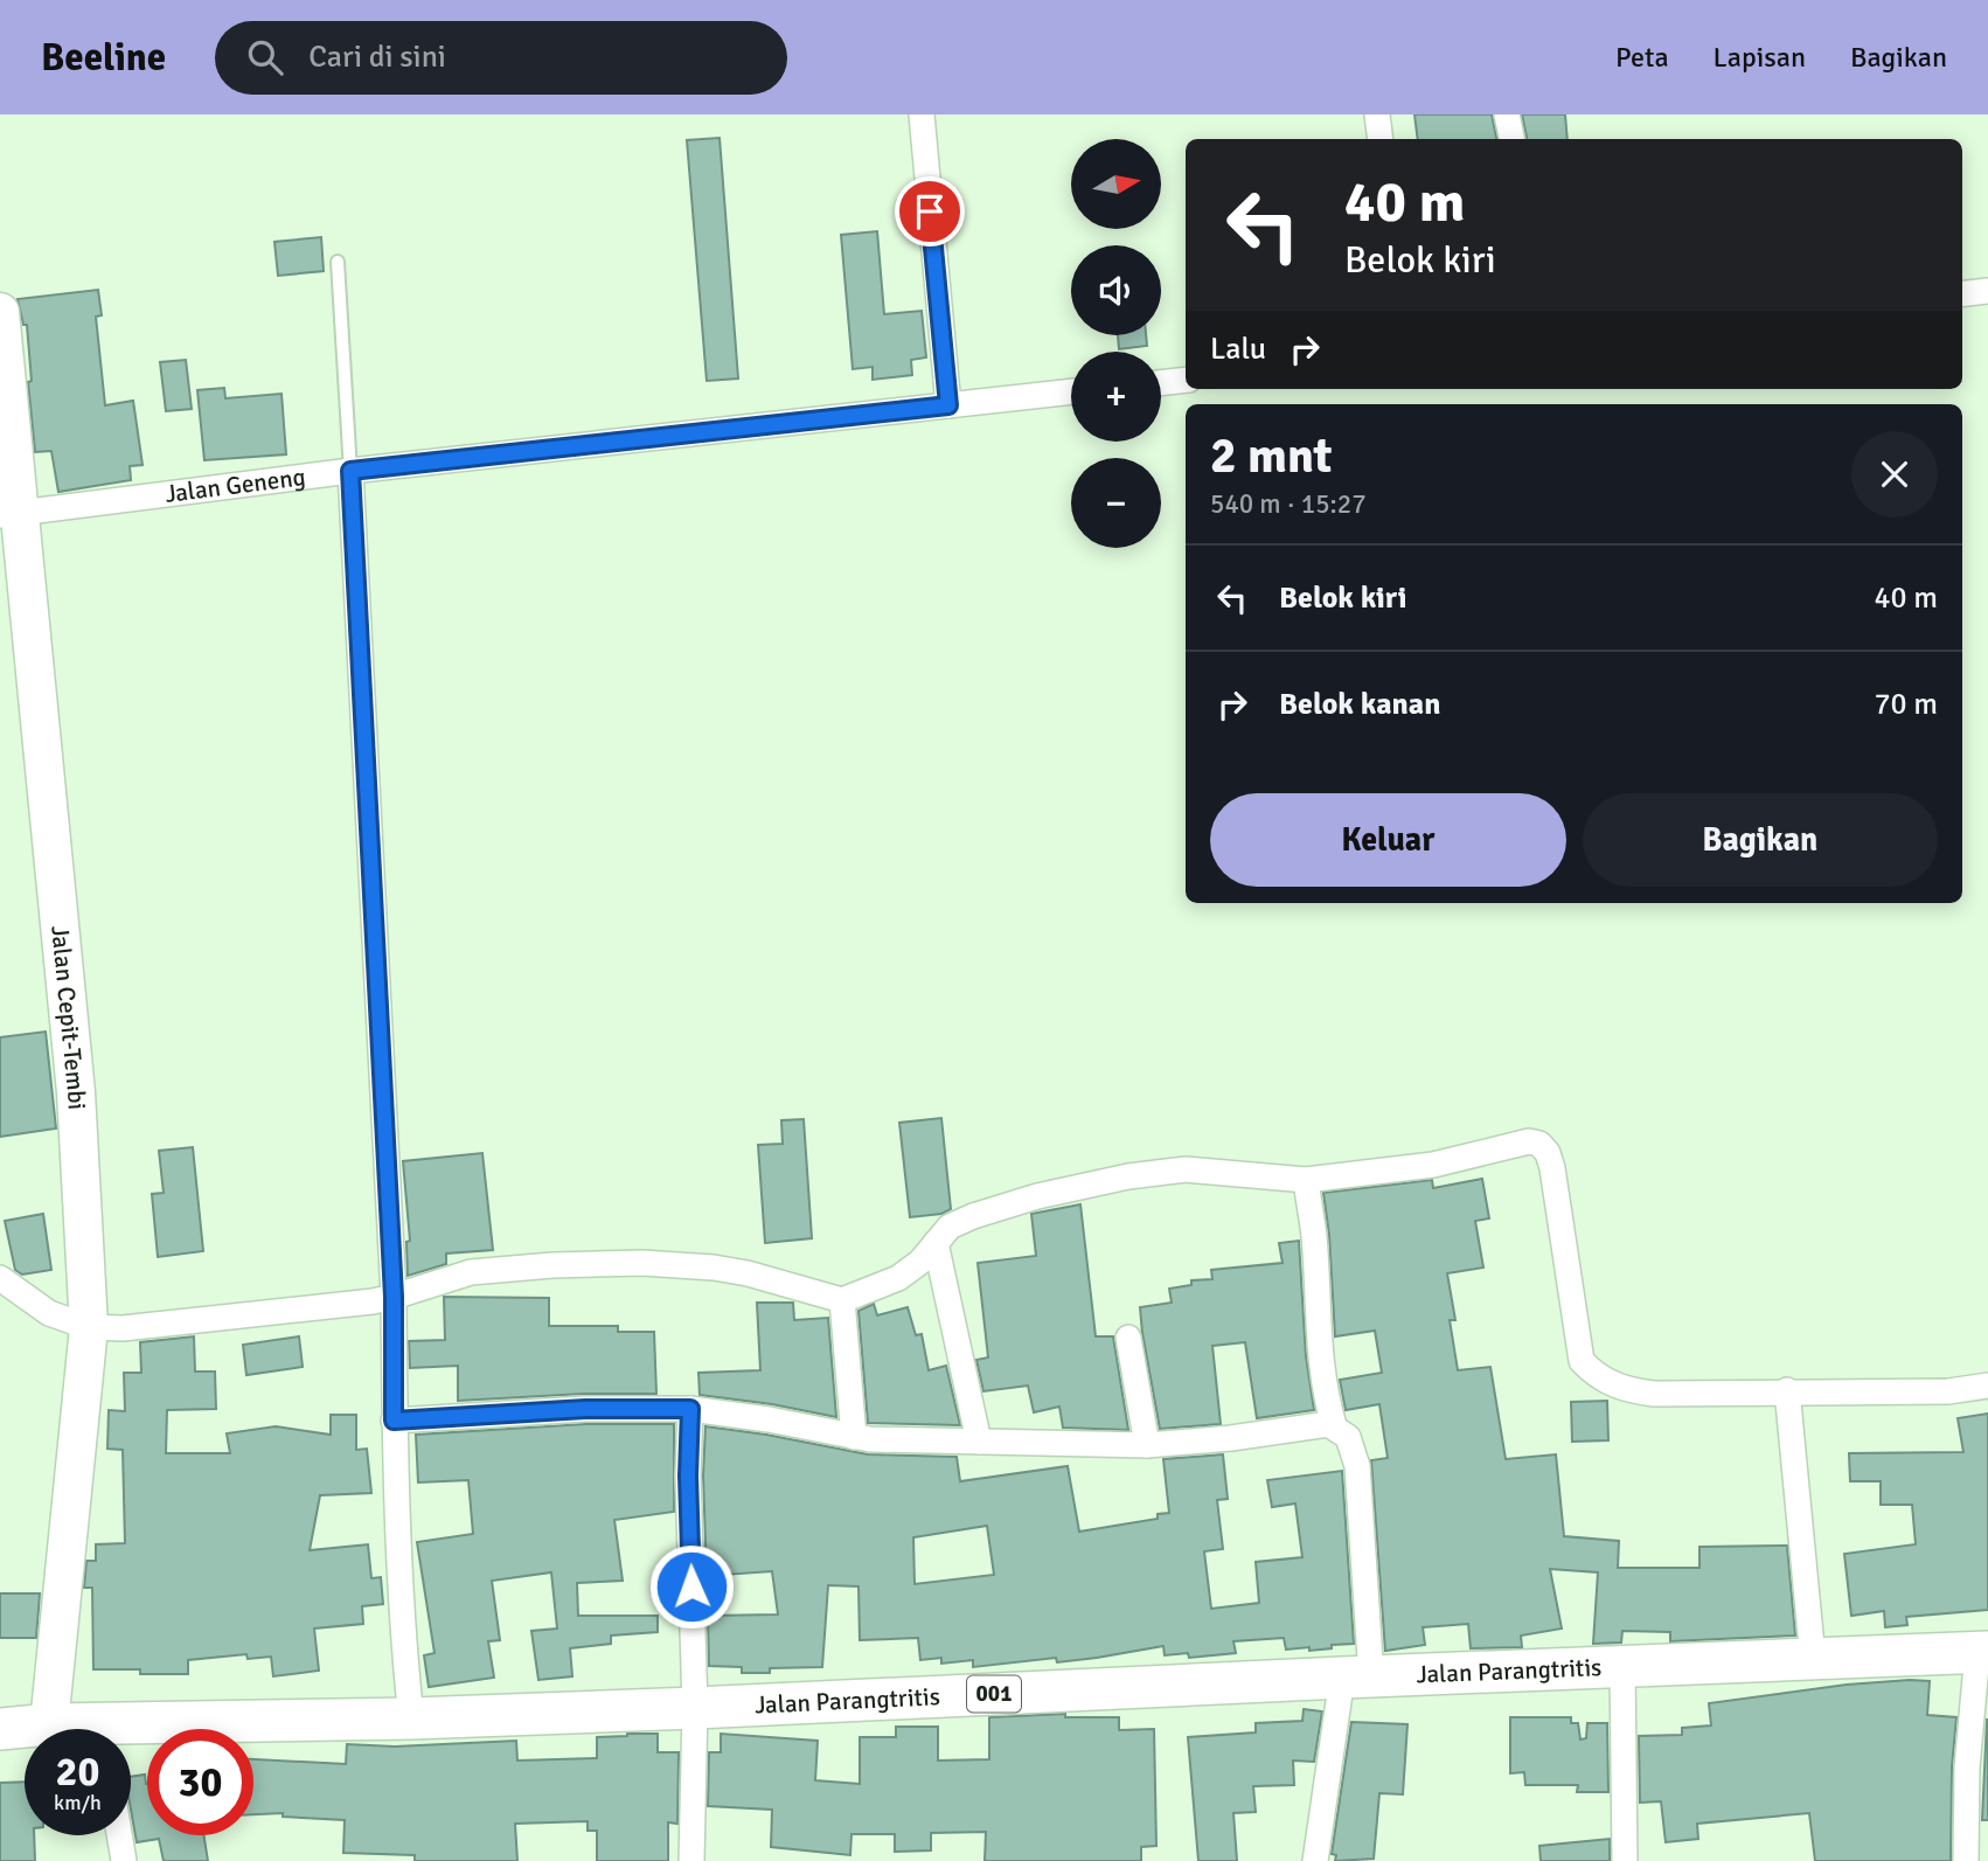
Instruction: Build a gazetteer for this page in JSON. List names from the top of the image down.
{
  "streets": {
    "main road": ["Jalan Cepit-Tembi", "Jalan Parangtritis", "001"],
    "street": ["Jalan Geneng"]
  },
  "crossings": [
    ["Jalan Geneng", "Jalan Cepit-Tembi"],
    ["Jalan Cepit-Tembi", "Jalan Parangtritis"]
  ],
  "north": "right",
  "page": {
    "header": "Beeline",
    "search": "Cari di sini",
    "nav": ["Peta", "Lapisan", "Bagikan"],
    "map_buttons": ["+", "−"],
    "turn": ["40 m", "Belok kiri"],
    "then": "Lalu",
    "heading": ["2 mnt", "540 m · 15:27"],
    "list": [
      {
        "name": "Belok kiri",
        "value": "40 m"
      },
      {
        "name": "Belok kanan",
        "value": "70 m"
      }
    ],
    "buttons": ["Keluar", "Bagikan"],
    "speed": "20 km/h",
    "limit": "30"
  }
}
